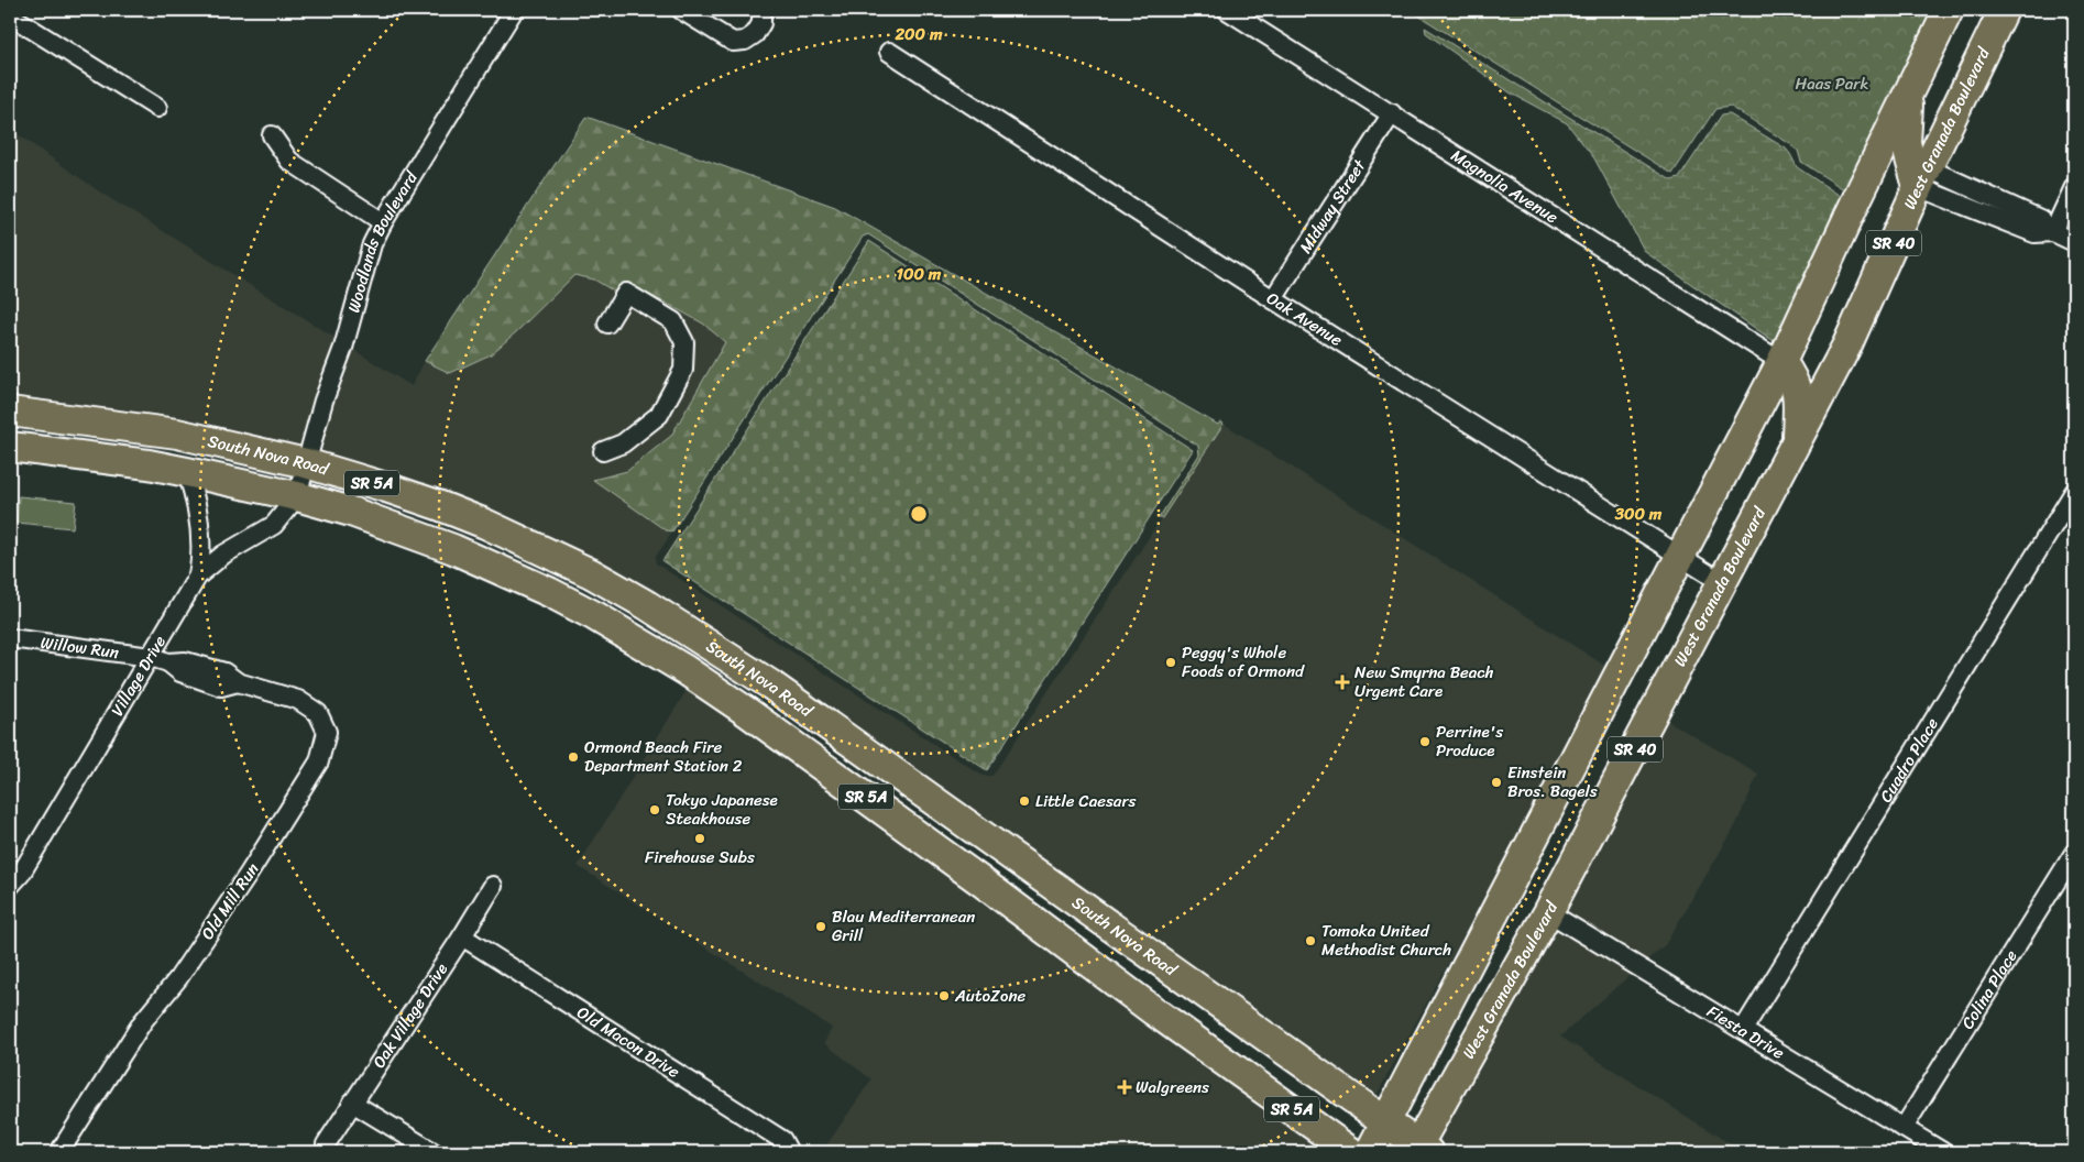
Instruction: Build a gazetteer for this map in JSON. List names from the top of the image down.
{
  "streets": {
    "main road": [
      "West Granada Boulevard",
      "SR 40",
      "South Nova Road",
      "SR 5A"
    ],
    "street": [
      "Magnolia Avenue",
      "Midway Street",
      "Woodlands Boulevard",
      "Oak Avenue",
      "Willow Run",
      "Village Drive",
      "Cuadro Place",
      "Old Mill Run",
      "Colina Place",
      "Oak Village Drive",
      "Fiesta Drive",
      "Old Macon Drive"
    ]
  },
  "crossings": [
    ["West Granada Boulevard", "Oak Avenue"],
    ["West Granada Boulevard", "South Nova Road"],
    ["West Granada Boulevard", "Fiesta Drive"],
    ["Magnolia Avenue", "Midway Street"],
    ["Magnolia Avenue", "SR 40"],
    ["Midway Street", "Oak Avenue"],
    ["Woodlands Boulevard", "South Nova Road"],
    ["Woodlands Boulevard", "Village Drive"],
    ["SR 40", "Oak Avenue"],
    ["SR 40", "South Nova Road"],
    ["South Nova Road", "Village Drive"],
    ["Willow Run", "Village Drive"],
    ["Willow Run", "Old Mill Run"],
    ["Village Drive", "Old Mill Run"],
    ["Cuadro Place", "Fiesta Drive"],
    ["Colina Place", "Fiesta Drive"],
    ["Oak Village Drive", "Old Macon Drive"]
  ],
  "parks": ["Haas Park"],
  "places": {
    "other": [
      "Peggy's Whole Foods of Ormond",
      "Perrine's Produce",
      "Ormond Beach Fire Department Station 2",
      "Einstein Bros. Bagels",
      "Little Caesars",
      "Tokyo Japanese Steakhouse",
      "Firehouse Subs",
      "Blau Mediterranean Grill",
      "Tomoka United Methodist Church",
      "AutoZone"
    ],
    "health": ["New Smyrna Beach Urgent Care", "Walgreens"]
  },
  "rings": ["200 m", "100 m", "300 m"]
}
